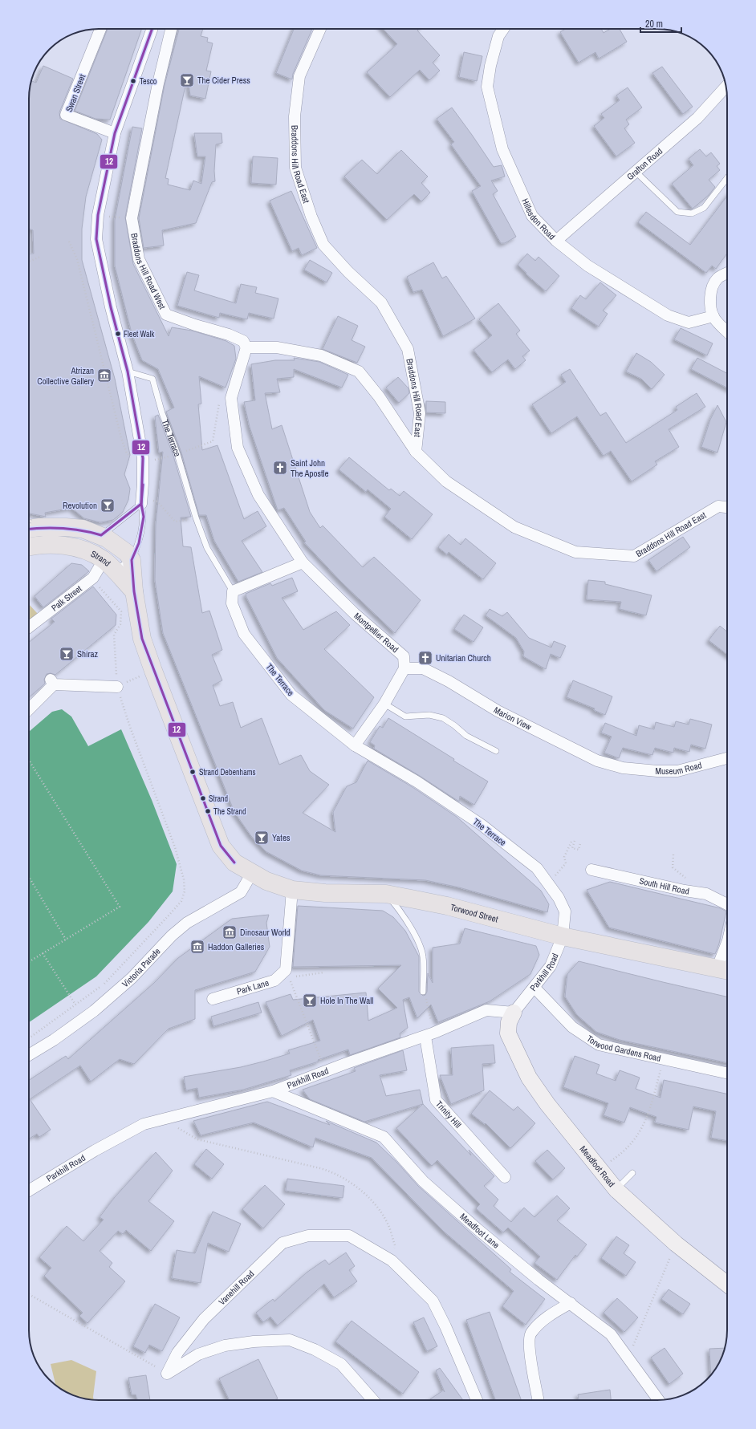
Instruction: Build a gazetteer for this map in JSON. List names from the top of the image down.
{
  "streets": {
    "main road": ["Strand", "Torwood Street"],
    "street": [
      "Swan Street",
      "Braddons Hill Road East",
      "Grafton Road",
      "Hillesdon Road",
      "Braddons Hill Road West",
      "The Terrace",
      "Palk Street",
      "Montpellier Road",
      "Marion View",
      "Museum Road",
      "South Hill Road",
      "Victoria Parade",
      "Parkhill Road",
      "Park Lane",
      "Torwood Gardens Road",
      "Trinity Hill",
      "Meadfoot Road",
      "Meadfoot Lane",
      "Vanehill Road"
    ]
  },
  "crossings": [
    ["Grafton Road", "Hillesdon Road"],
    ["Braddons Hill Road West", "Montpellier Road"],
    ["The Terrace", "Torwood Street"],
    ["The Terrace", "Parkhill Road"],
    ["Strand", "Palk Street"],
    ["Strand", "Torwood Street"],
    ["Montpellier Road", "Marion View"],
    ["Marion View", "Museum Road"],
    ["Torwood Street", "Victoria Parade"],
    ["Torwood Street", "Parkhill Road"],
    ["Parkhill Road", "Torwood Gardens Road"],
    ["Parkhill Road", "Trinity Hill"],
    ["Parkhill Road", "Meadfoot Road"],
    ["Parkhill Road", "Meadfoot Lane"]
  ],
  "places": {
    "bar": [
      "The Cider Press",
      "Revolution",
      "Shiraz",
      "Yates",
      "Hole In The Wall"
    ],
    "other": [
      "Tesco",
      "Fleet Walk",
      "Strand Debenhams",
      "Strand",
      "The Strand"
    ],
    "museum": ["Atrizan Collective Gallery", "Dinosaur World", "Haddon Galleries"],
    "church": ["Saint John The Apostle", "Unitarian Church"]
  },
  "lines": ["transit line 12"],
  "scale_bar": "20 m"
}
